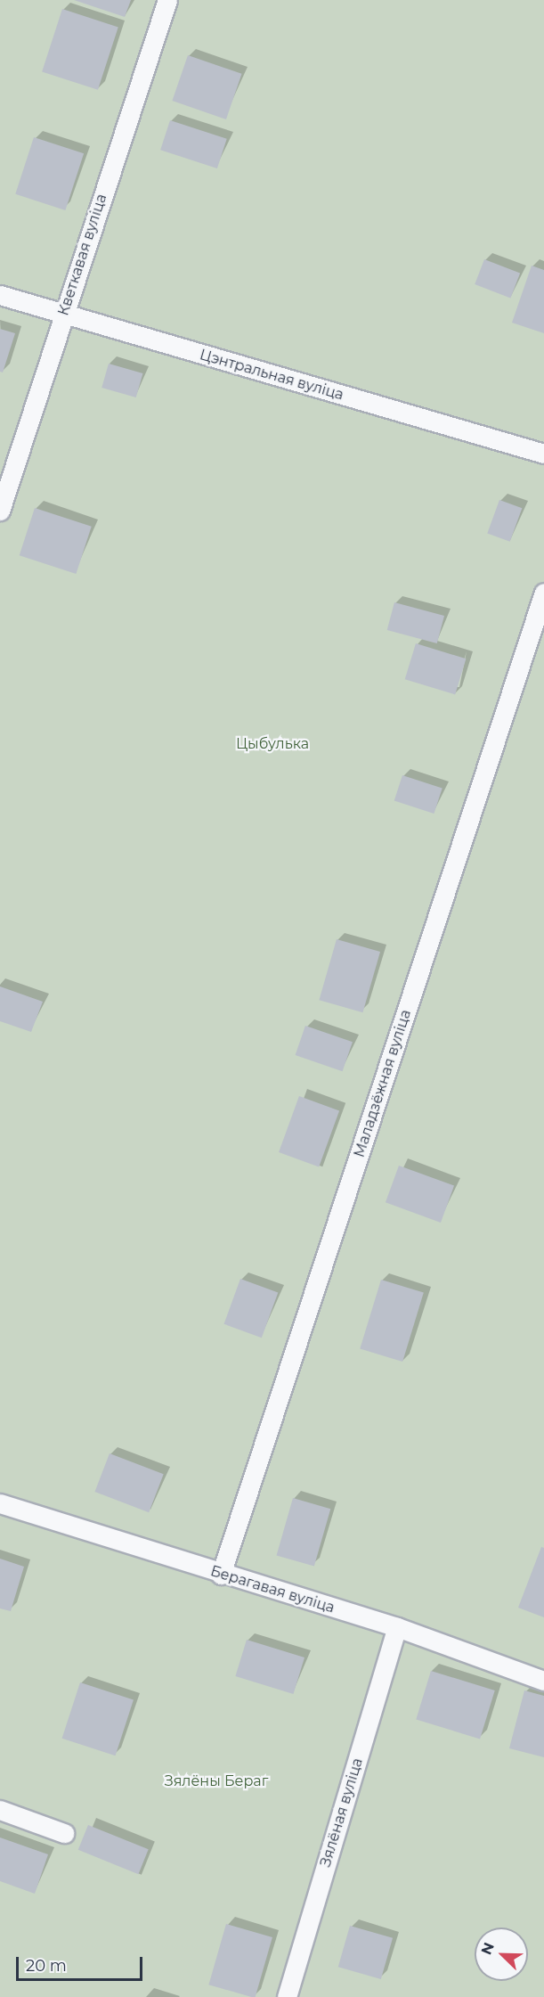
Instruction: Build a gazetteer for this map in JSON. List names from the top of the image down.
{
  "streets": {
    "lane": [
      "Кветкавая вуліца",
      "Цэнтральная вуліца",
      "Маладзёжная вуліца",
      "Берагавая вуліца",
      "Зялёная вуліца"
    ]
  },
  "crossings": [
    ["Кветкавая вуліца", "Цэнтральная вуліца"],
    ["Маладзёжная вуліца", "Берагавая вуліца"],
    ["Берагавая вуліца", "Зялёная вуліца"]
  ],
  "parks": ["Цыбулька", "Зялёны Бераг"],
  "scale_bar": "20 m",
  "north": "top left"
}
